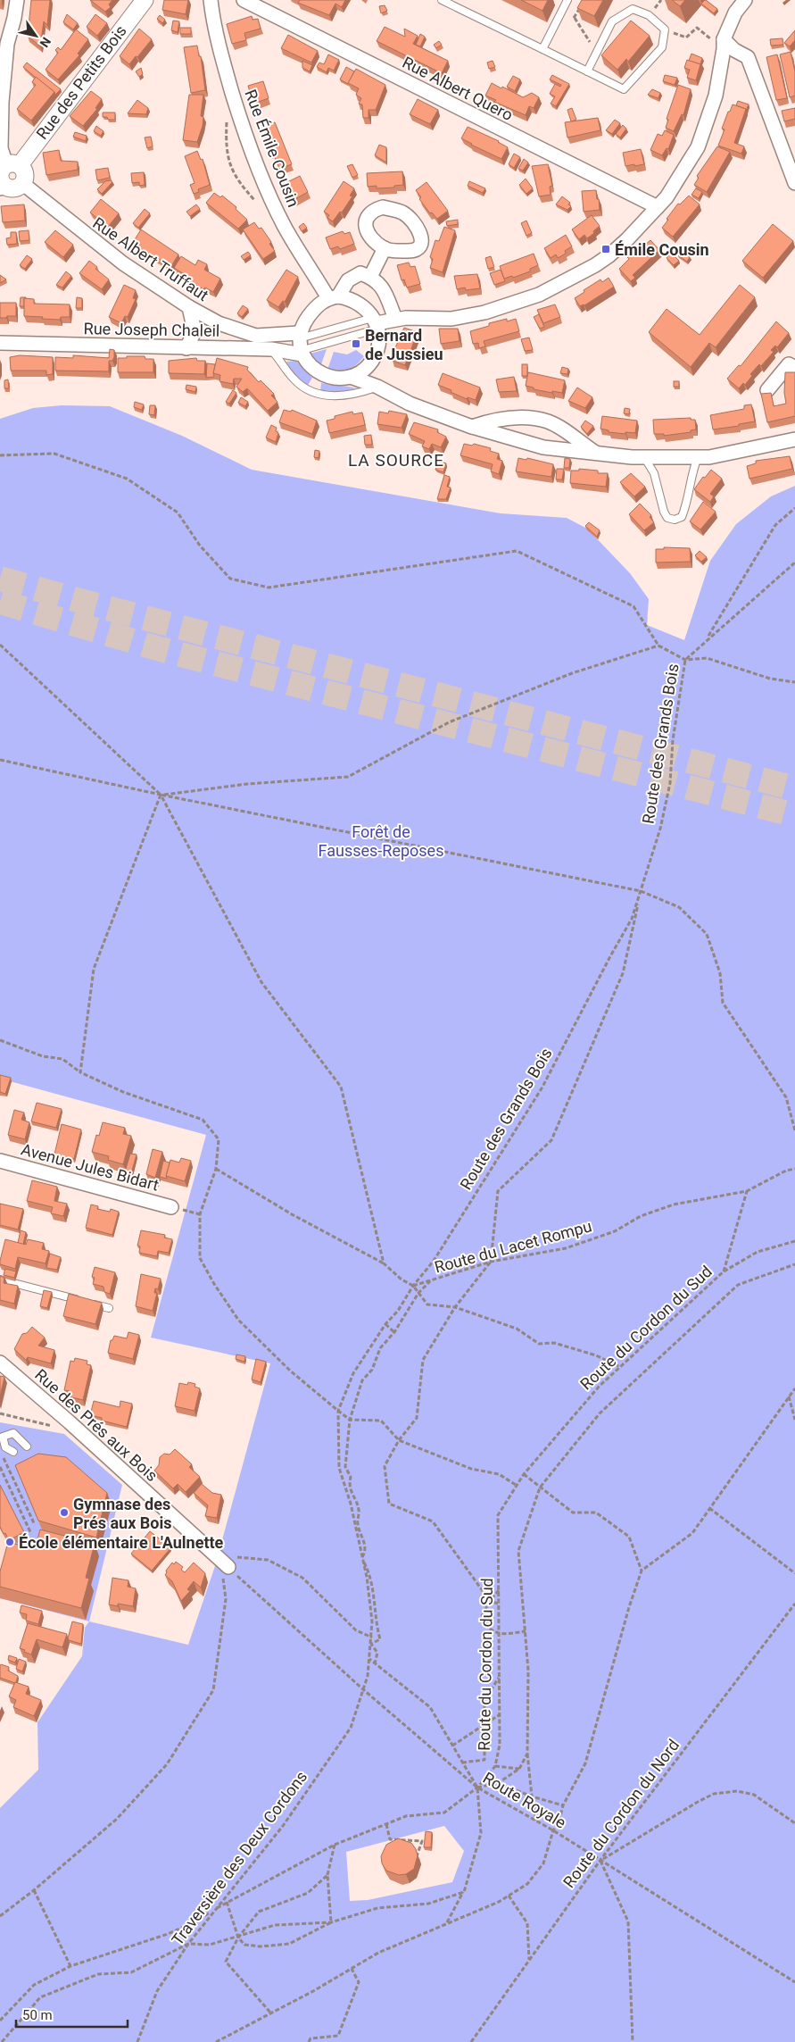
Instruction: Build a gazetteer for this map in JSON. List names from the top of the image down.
{
  "streets": {
    "street": [
      "Rue des Petits Bois",
      "Rue Albert Quero",
      "Rue Émile Cousin",
      "Rue Albert Truffaut",
      "Rue Joseph Chaleil",
      "Avenue Jules Bidart",
      "Rue des Prés aux Bois"
    ],
    "path": [
      "Route des Grands Bois",
      "Route du Lacet Rompu",
      "Route du Cordon du Sud",
      "Route Royale",
      "Route du Cordon du Nord",
      "Traversière des Deux Cordons"
    ]
  },
  "crossings": [
    ["Rue des Petits Bois", "Rue Albert Truffaut"],
    ["Route des Grands Bois", "Route du Lacet Rompu"],
    ["Route des Grands Bois", "Route Royale"],
    ["Route des Grands Bois", "Traversière des Deux Cordons"],
    ["Route du Cordon du Sud", "Route Royale"],
    ["Route du Cordon du Sud", "Traversière des Deux Cordons"],
    ["Rue des Prés aux Bois", "Route Royale"],
    ["Route Royale", "Route du Cordon du Nord"],
    ["Route Royale", "Traversière des Deux Cordons"]
  ],
  "districts": ["LA SOURCE"],
  "parks": ["Forêt de Fausses-Reposes"],
  "places": {
    "transit": ["Émile Cousin", "Bernard de Jussieu"],
    "other": ["Gymnase des Prés aux Bois", "École élémentaire L'Aulnette"]
  },
  "scale_bar": "50 m",
  "north": "bottom right"
}
